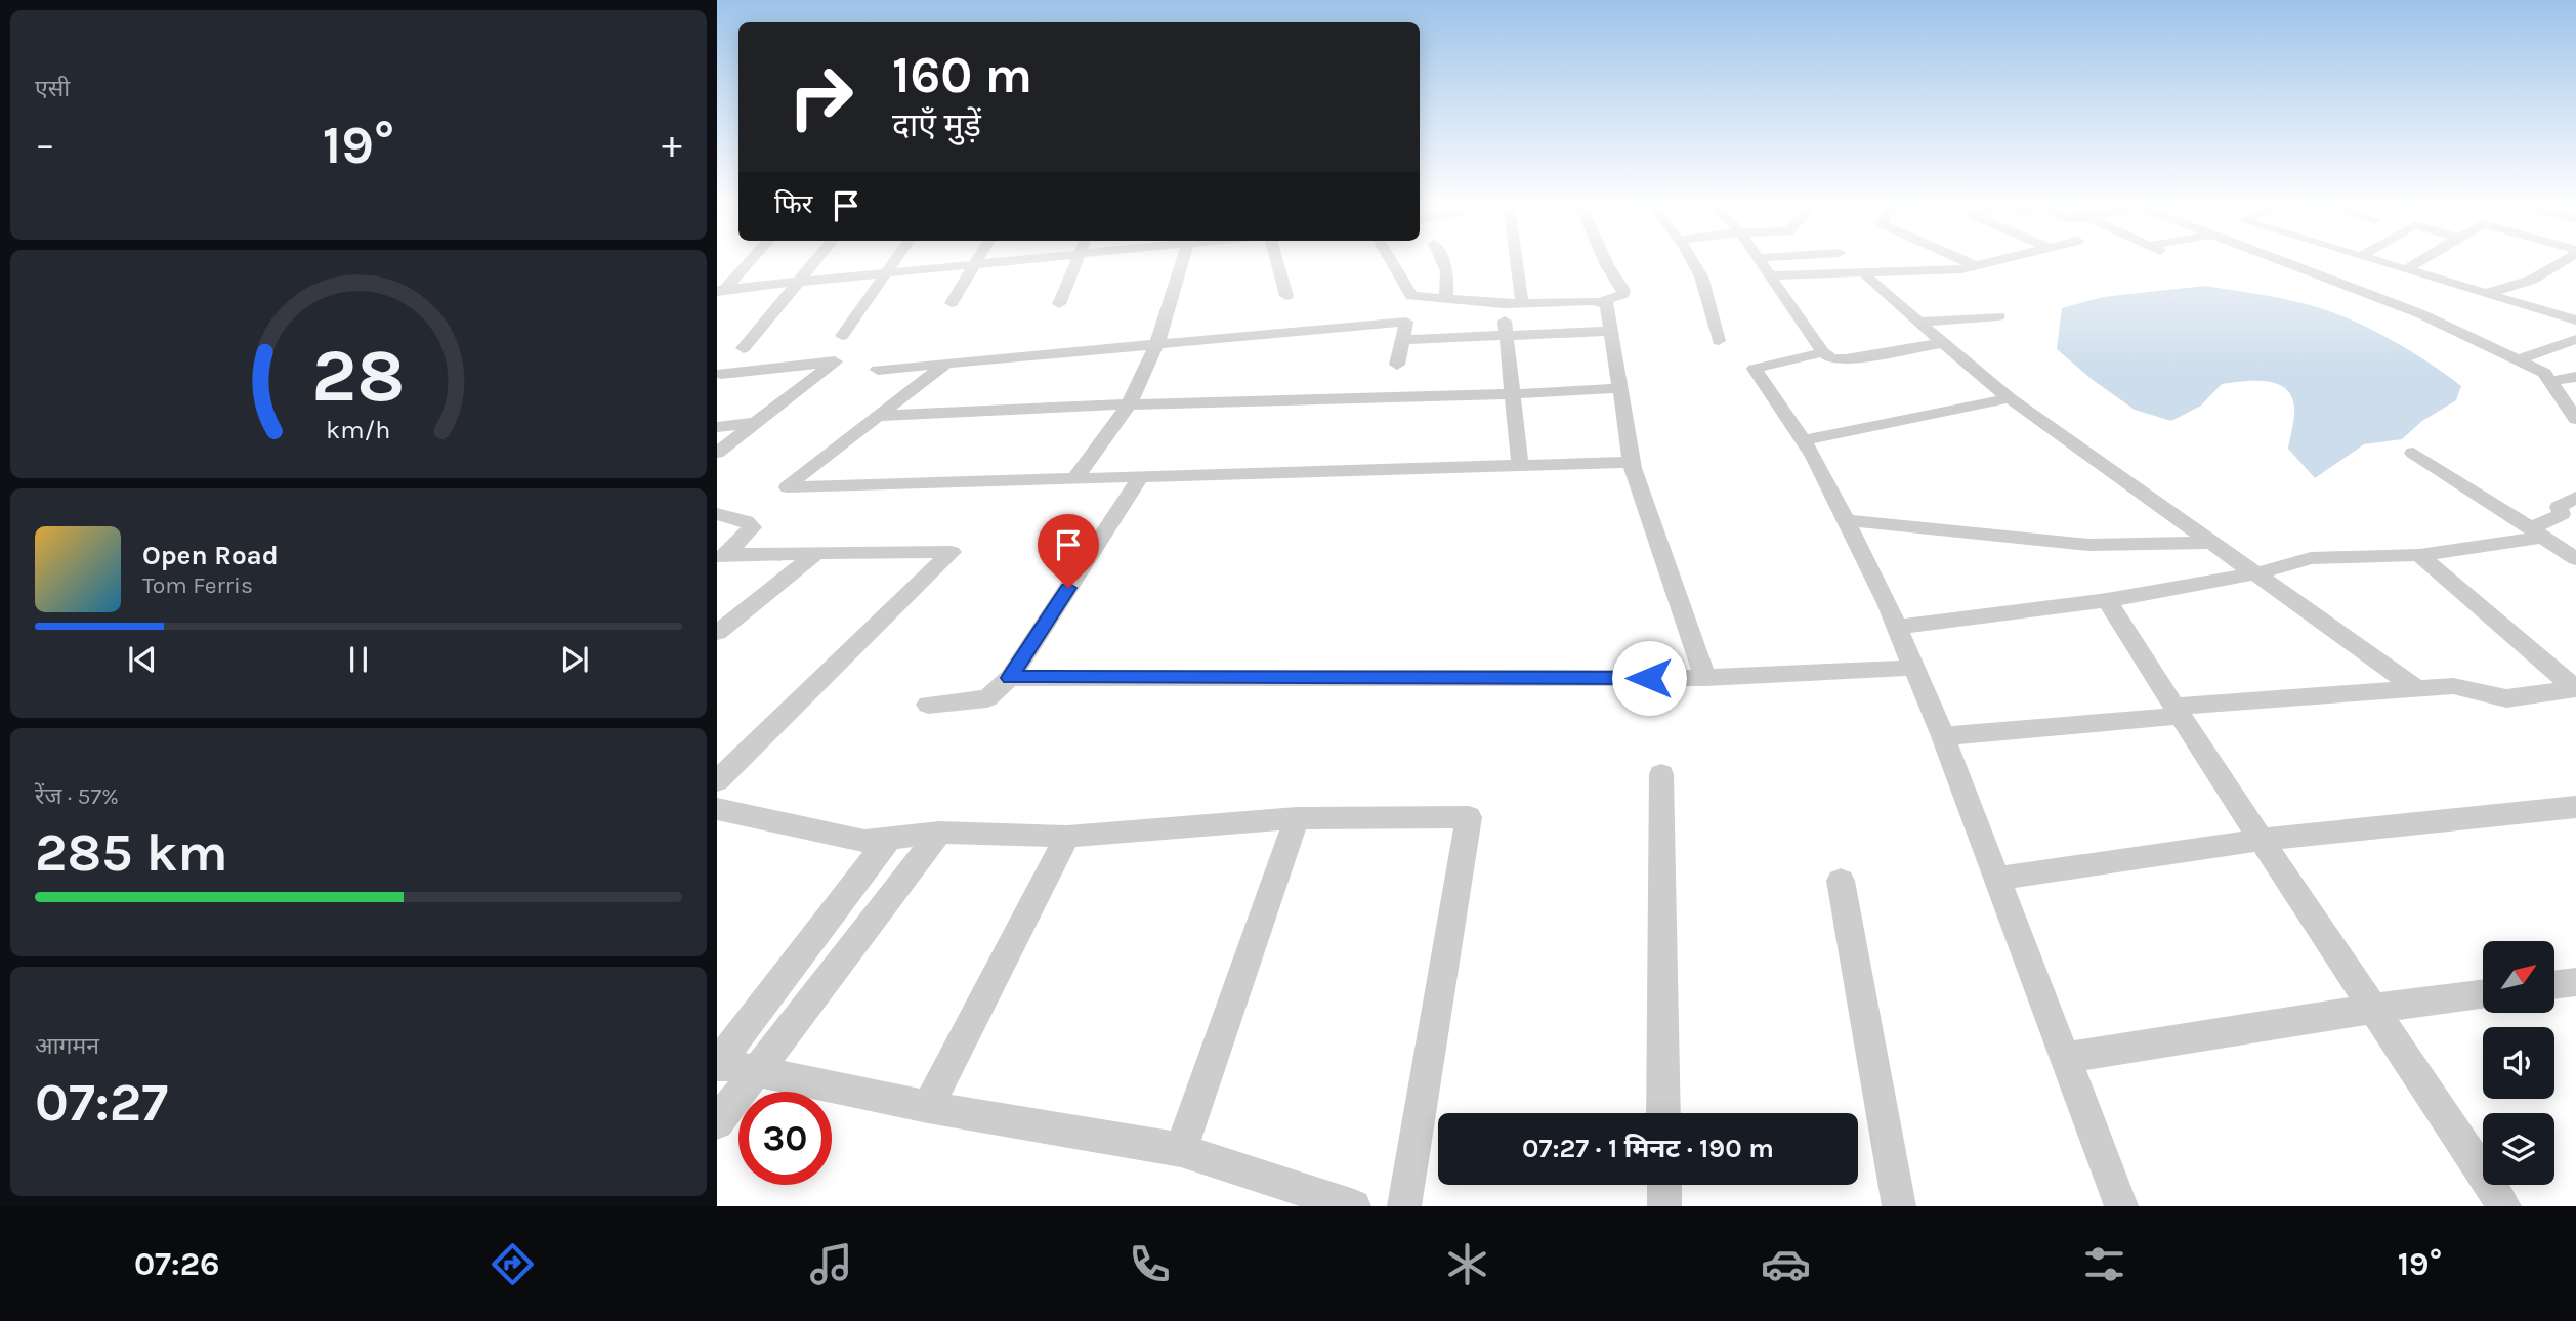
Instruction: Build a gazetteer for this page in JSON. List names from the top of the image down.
{
  "north": "top right",
  "page": {
    "tile": [
      "एसी",
      ["रेंज · 57%", "285 km"],
      ["आगमन", "07:27"]
    ],
    "turn": ["160 m", "दाएँ मुड़ें"],
    "heat": ["−", "19°", "+"],
    "then": "फिर",
    "song": ["Open Road", "Tom Ferris"],
    "limit": "30",
    "trip": "07:27 · 1 मिनट · 190 m",
    "tabs": ["07:26", "19°"],
    "gauge": ["28", "km/h"]
  }
}
